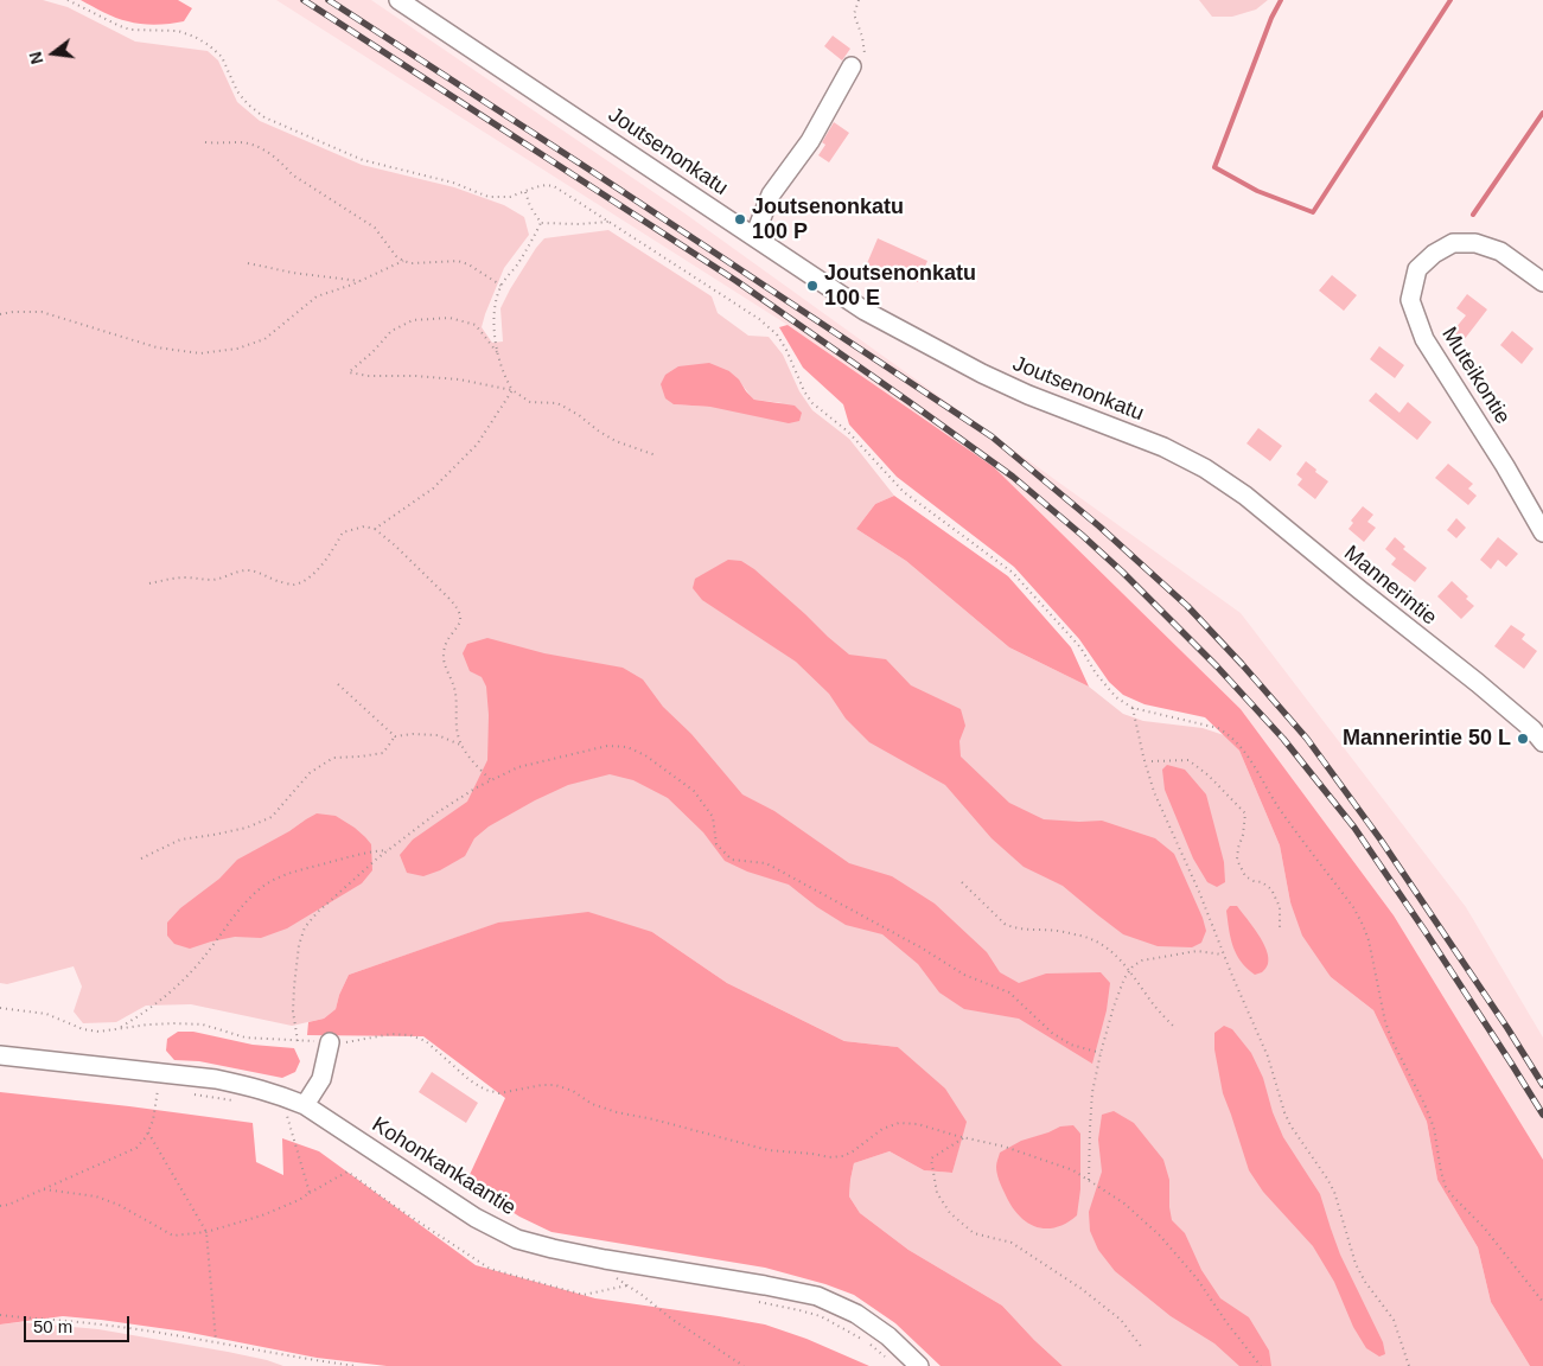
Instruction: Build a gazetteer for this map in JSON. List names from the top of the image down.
{
  "streets": {
    "street": [
      "Joutsenonkatu",
      "Muteikontie",
      "Mannerintie",
      "Kohonkankaantie"
    ]
  },
  "crossings": [
    ["Joutsenonkatu", "Mannerintie"]
  ],
  "places": ["Joutsenonkatu 100 P", "Joutsenonkatu 100 E", "Mannerintie 50 L"],
  "scale_bar": "50 m",
  "north": "left"
}
